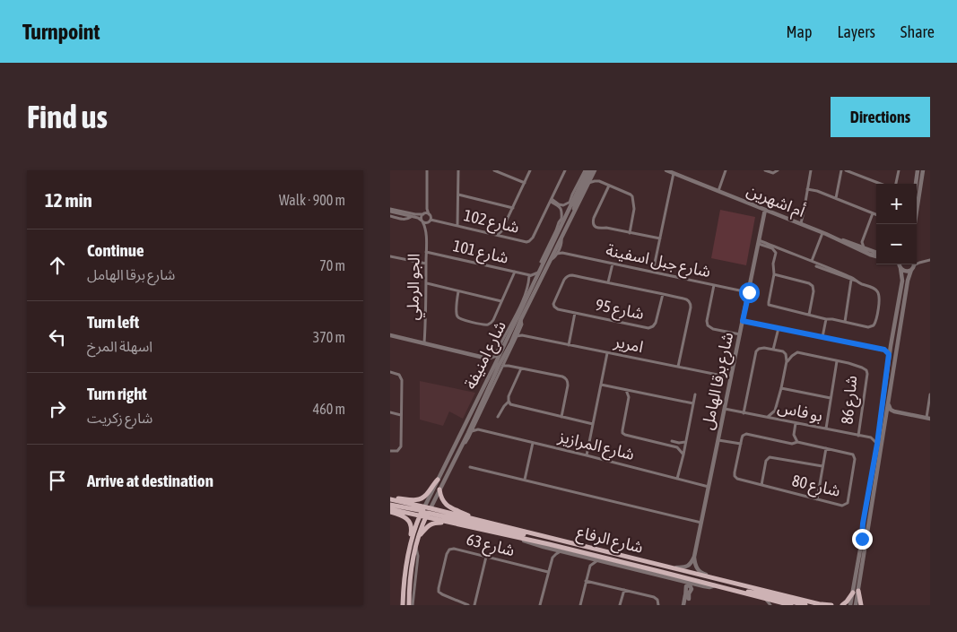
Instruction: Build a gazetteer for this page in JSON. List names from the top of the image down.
{
  "streets": {
    "main road": ["شارع امنيفة", "شارع الرفاع"],
    "street": [
      "أم اشهرين",
      "شارع 102",
      "شارع 101",
      "شارع جبل اسفينة",
      "الجو الرملي",
      "شارع 95",
      "امرير",
      "شارع برقا الهامل",
      "شارع 86",
      "بو فاس",
      "شارع المرازيز",
      "شارع 80",
      "شارع 63"
    ]
  },
  "crossings": [
    ["أم اشهرين", "شارع برقا الهامل"],
    ["شارع 102", "الجو الرملي"],
    ["شارع 101", "الجو الرملي"],
    ["شارع جبل اسفينة", "شارع 95"],
    ["شارع جبل اسفينة", "شارع برقا الهامل"],
    ["شارع 95", "امرير"],
    ["امرير", "شارع برقا الهامل"],
    ["شارع امنيفة", "شارع الرفاع"],
    ["شارع برقا الهامل", "بو فاس"],
    ["شارع برقا الهامل", "شارع المرازيز"],
    ["شارع 86", "بو فاس"]
  ],
  "page": {
    "header": "Turnpoint",
    "nav": ["Map", "Layers", "Share"],
    "buttons": "Directions",
    "title": "Find us",
    "heading": ["12 min", "Walk · 900 m"],
    "map_buttons": ["+", "−"],
    "list": [
      ["Continue", "شارع برقا الهامل", "70 m"],
      ["Turn left", "اسهلة المرخ", "370 m"],
      ["Turn right", "شارع زكريت", "460 m"],
      "Arrive at destination"
    ]
  }
}
